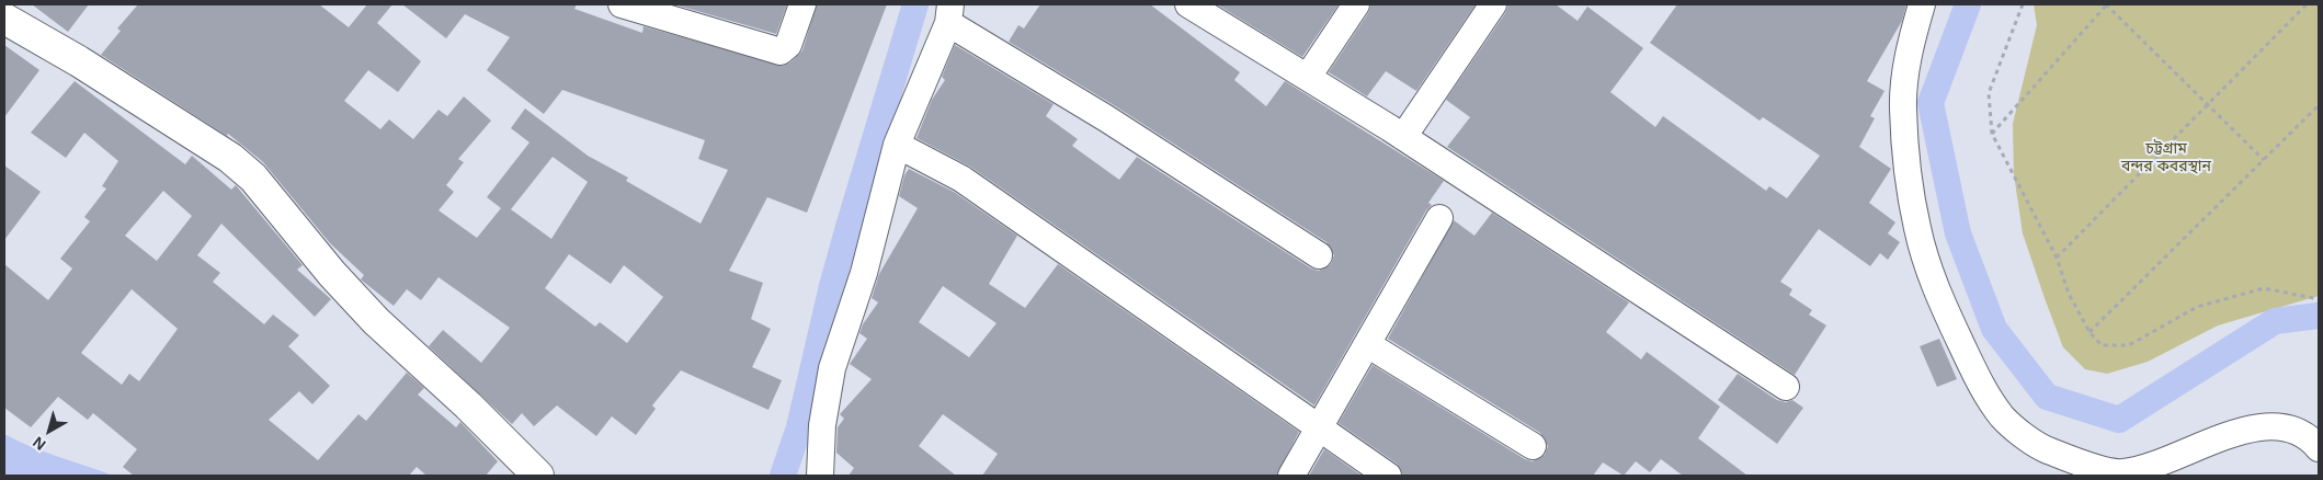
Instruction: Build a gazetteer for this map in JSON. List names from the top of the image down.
{
  "parks": ["চট্টগ্রাম বন্দর কবরস্থান"],
  "north": "bottom left"
}
